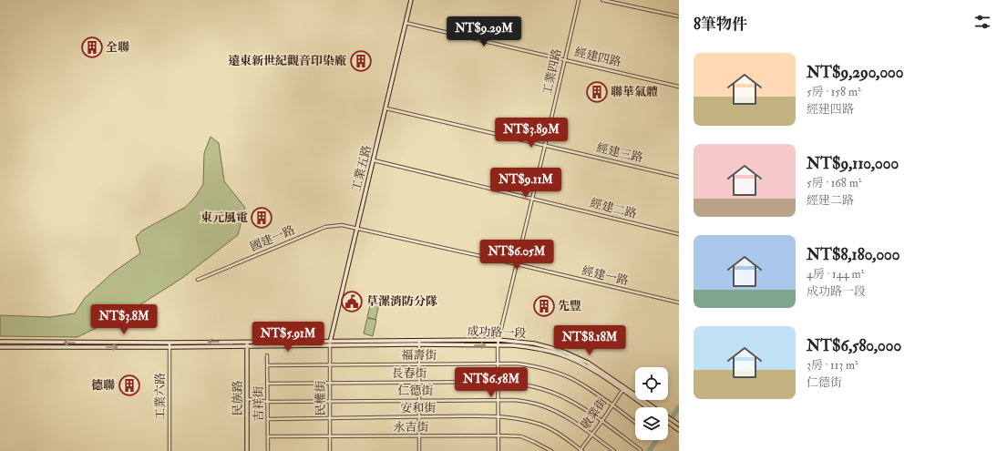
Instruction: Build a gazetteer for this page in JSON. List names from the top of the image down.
{
  "streets": {
    "street": [
      "經建四路",
      "工業四路",
      "經建三路",
      "工業五路",
      "經建二路",
      "國建一路",
      "經建一路",
      "成功路一段",
      "福壽街",
      "長春街",
      "仁德街",
      "工業六路",
      "民族路",
      "民權街",
      "吉祥街",
      "安和街",
      "敬業街",
      "永吉街"
    ]
  },
  "crossings": [
    ["經建四路", "工業四路"],
    ["經建四路", "工業五路"],
    ["工業四路", "經建三路"],
    ["工業四路", "經建二路"],
    ["工業四路", "經建一路"],
    ["工業四路", "成功路一段"],
    ["工業四路", "福壽街"],
    ["工業四路", "長春街"],
    ["工業四路", "仁德街"],
    ["工業四路", "安和街"],
    ["工業四路", "永吉街"],
    ["經建三路", "工業五路"],
    ["工業五路", "經建二路"],
    ["工業五路", "國建一路"],
    ["工業五路", "經建一路"],
    ["工業五路", "成功路一段"],
    ["工業五路", "民權街"],
    ["國建一路", "經建一路"],
    ["成功路一段", "民權街"],
    ["成功路一段", "敬業街"],
    ["福壽街", "民權街"],
    ["福壽街", "吉祥街"],
    ["福壽街", "敬業街"],
    ["長春街", "民權街"],
    ["長春街", "吉祥街"],
    ["長春街", "敬業街"],
    ["仁德街", "民族路"],
    ["仁德街", "民權街"],
    ["仁德街", "吉祥街"],
    ["仁德街", "敬業街"],
    ["民權街", "安和街"],
    ["民權街", "永吉街"],
    ["吉祥街", "安和街"],
    ["吉祥街", "永吉街"],
    ["安和街", "敬業街"]
  ],
  "places": {
    "building": [
      "全聯",
      "遠東新世紀觀音印染廠",
      "聯華氣體",
      "東元風電",
      "先豐",
      "德聯"
    ],
    "public building": ["草漯消防分隊"]
  },
  "page": {
    "heading": "8筆物件",
    "price": [
      "NT$9.29M",
      "NT$3.89M",
      "NT$9.11M",
      "NT$6.05M",
      "NT$3.8M",
      "NT$5.91M",
      "NT$8.18M",
      "NT$6.58M"
    ],
    "list": [
      {
        "name": "NT$9,290,000",
        "note": "5房 · 158 m² · 經建四路"
      },
      {
        "name": "NT$9,110,000",
        "note": "5房 · 168 m² · 經建二路"
      },
      {
        "name": "NT$8,180,000",
        "note": "4房 · 144 m² · 成功路一段"
      },
      {
        "name": "NT$6,580,000",
        "note": "3房 · 113 m² · 仁德街"
      }
    ]
  }
}
